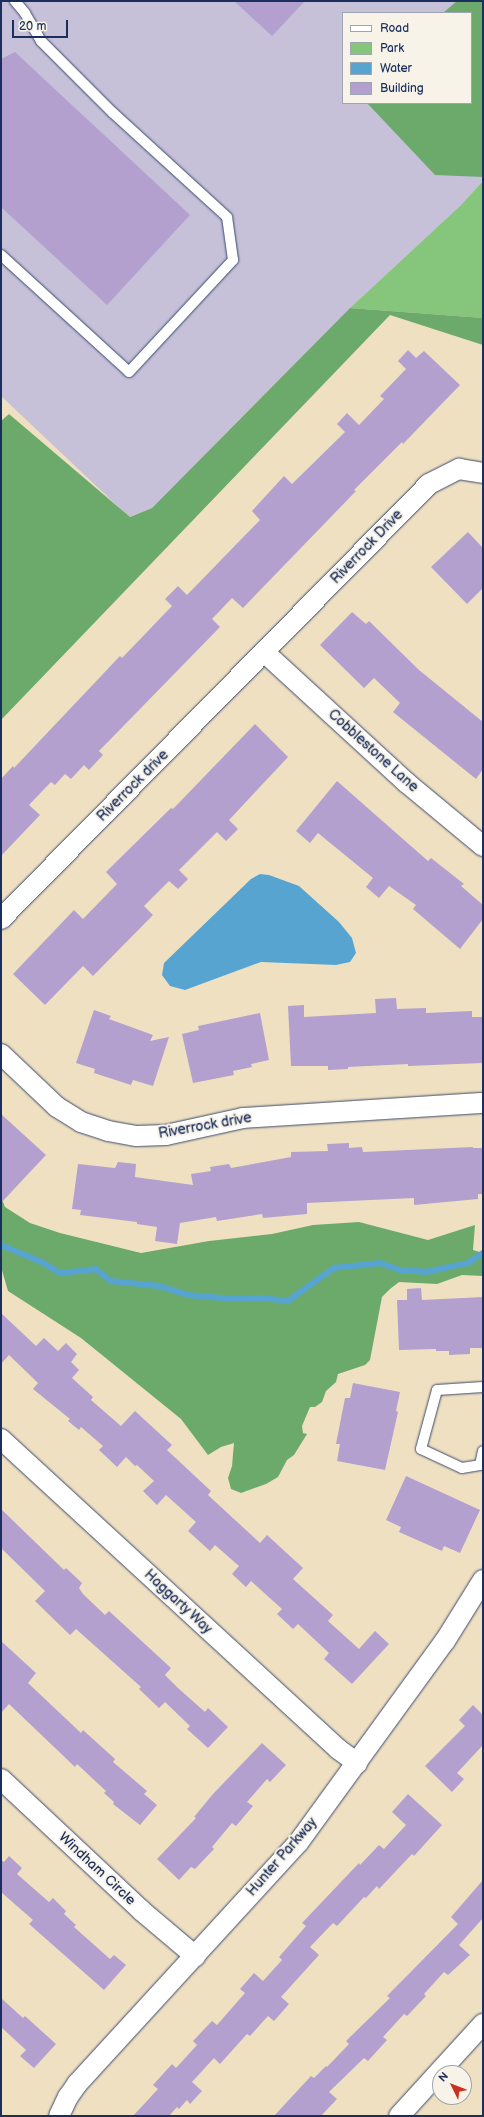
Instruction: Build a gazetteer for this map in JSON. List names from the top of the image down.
{
  "streets": {
    "street": [
      "Riverrock Drive",
      "Cobblestone Lane",
      "Riverrock drive",
      "Haggarty Way",
      "Hunter Parkway",
      "Windham Circle"
    ]
  },
  "crossings": [
    ["Riverrock Drive", "Cobblestone Lane"],
    ["Riverrock Drive", "Riverrock drive"],
    ["Cobblestone Lane", "Riverrock drive"],
    ["Haggarty Way", "Hunter Parkway"],
    ["Hunter Parkway", "Windham Circle"]
  ],
  "legend": [
    "Road",
    "Park",
    "Water",
    "Building"
  ],
  "scale_bar": "20 m",
  "north": "top left"
}
